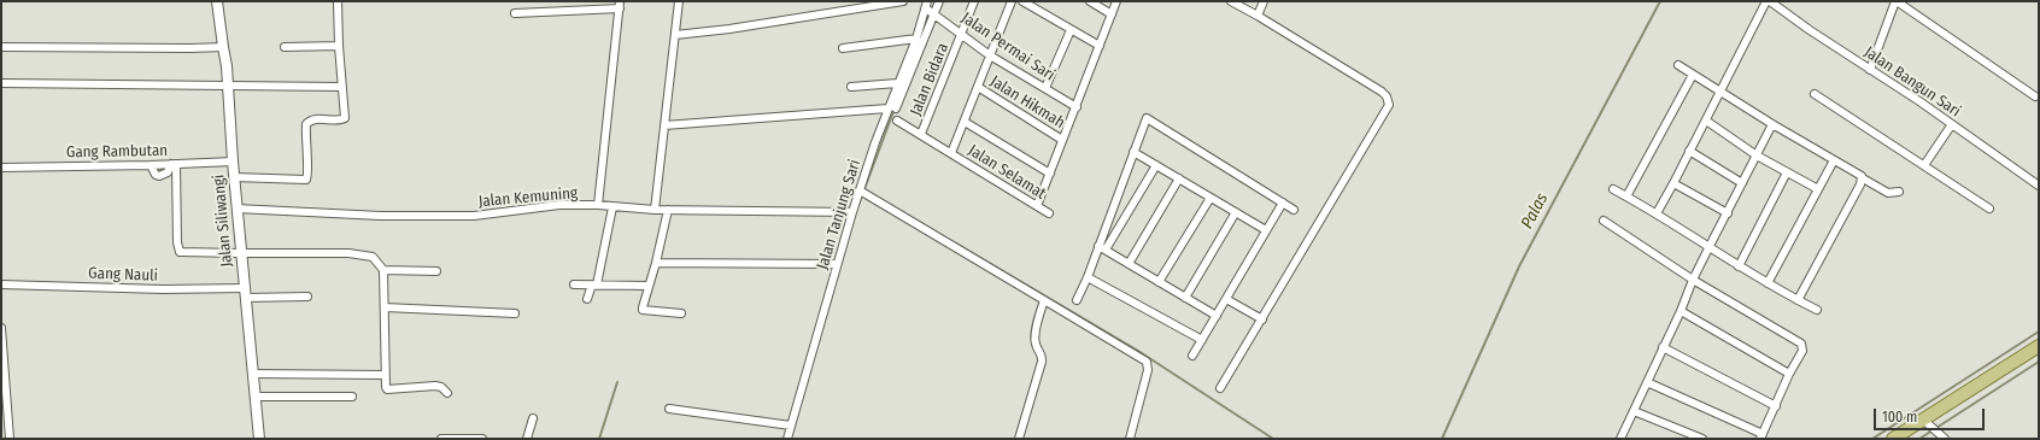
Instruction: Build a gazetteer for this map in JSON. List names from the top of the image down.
{
  "streets": {
    "street": [
      "Jalan Permai Sari",
      "Jalan Bidara",
      "Jalan Bangun Sari",
      "Jalan Hikmah",
      "Gang Rambutan",
      "Jalan Selamat",
      "Jalan Kemuning",
      "Jalan Tanjung Sari",
      "Jalan Siliwangi",
      "Gang Nauli"
    ]
  },
  "crossings": [
    ["Jalan Permai Sari", "Jalan Bidara"],
    ["Jalan Permai Sari", "Jalan Tanjung Sari"],
    ["Jalan Bidara", "Jalan Selamat"],
    ["Gang Rambutan", "Jalan Siliwangi"],
    ["Jalan Kemuning", "Jalan Tanjung Sari"],
    ["Jalan Kemuning", "Jalan Siliwangi"],
    ["Jalan Siliwangi", "Gang Nauli"]
  ],
  "water": ["Palas"],
  "scale_bar": "100 m"
}
